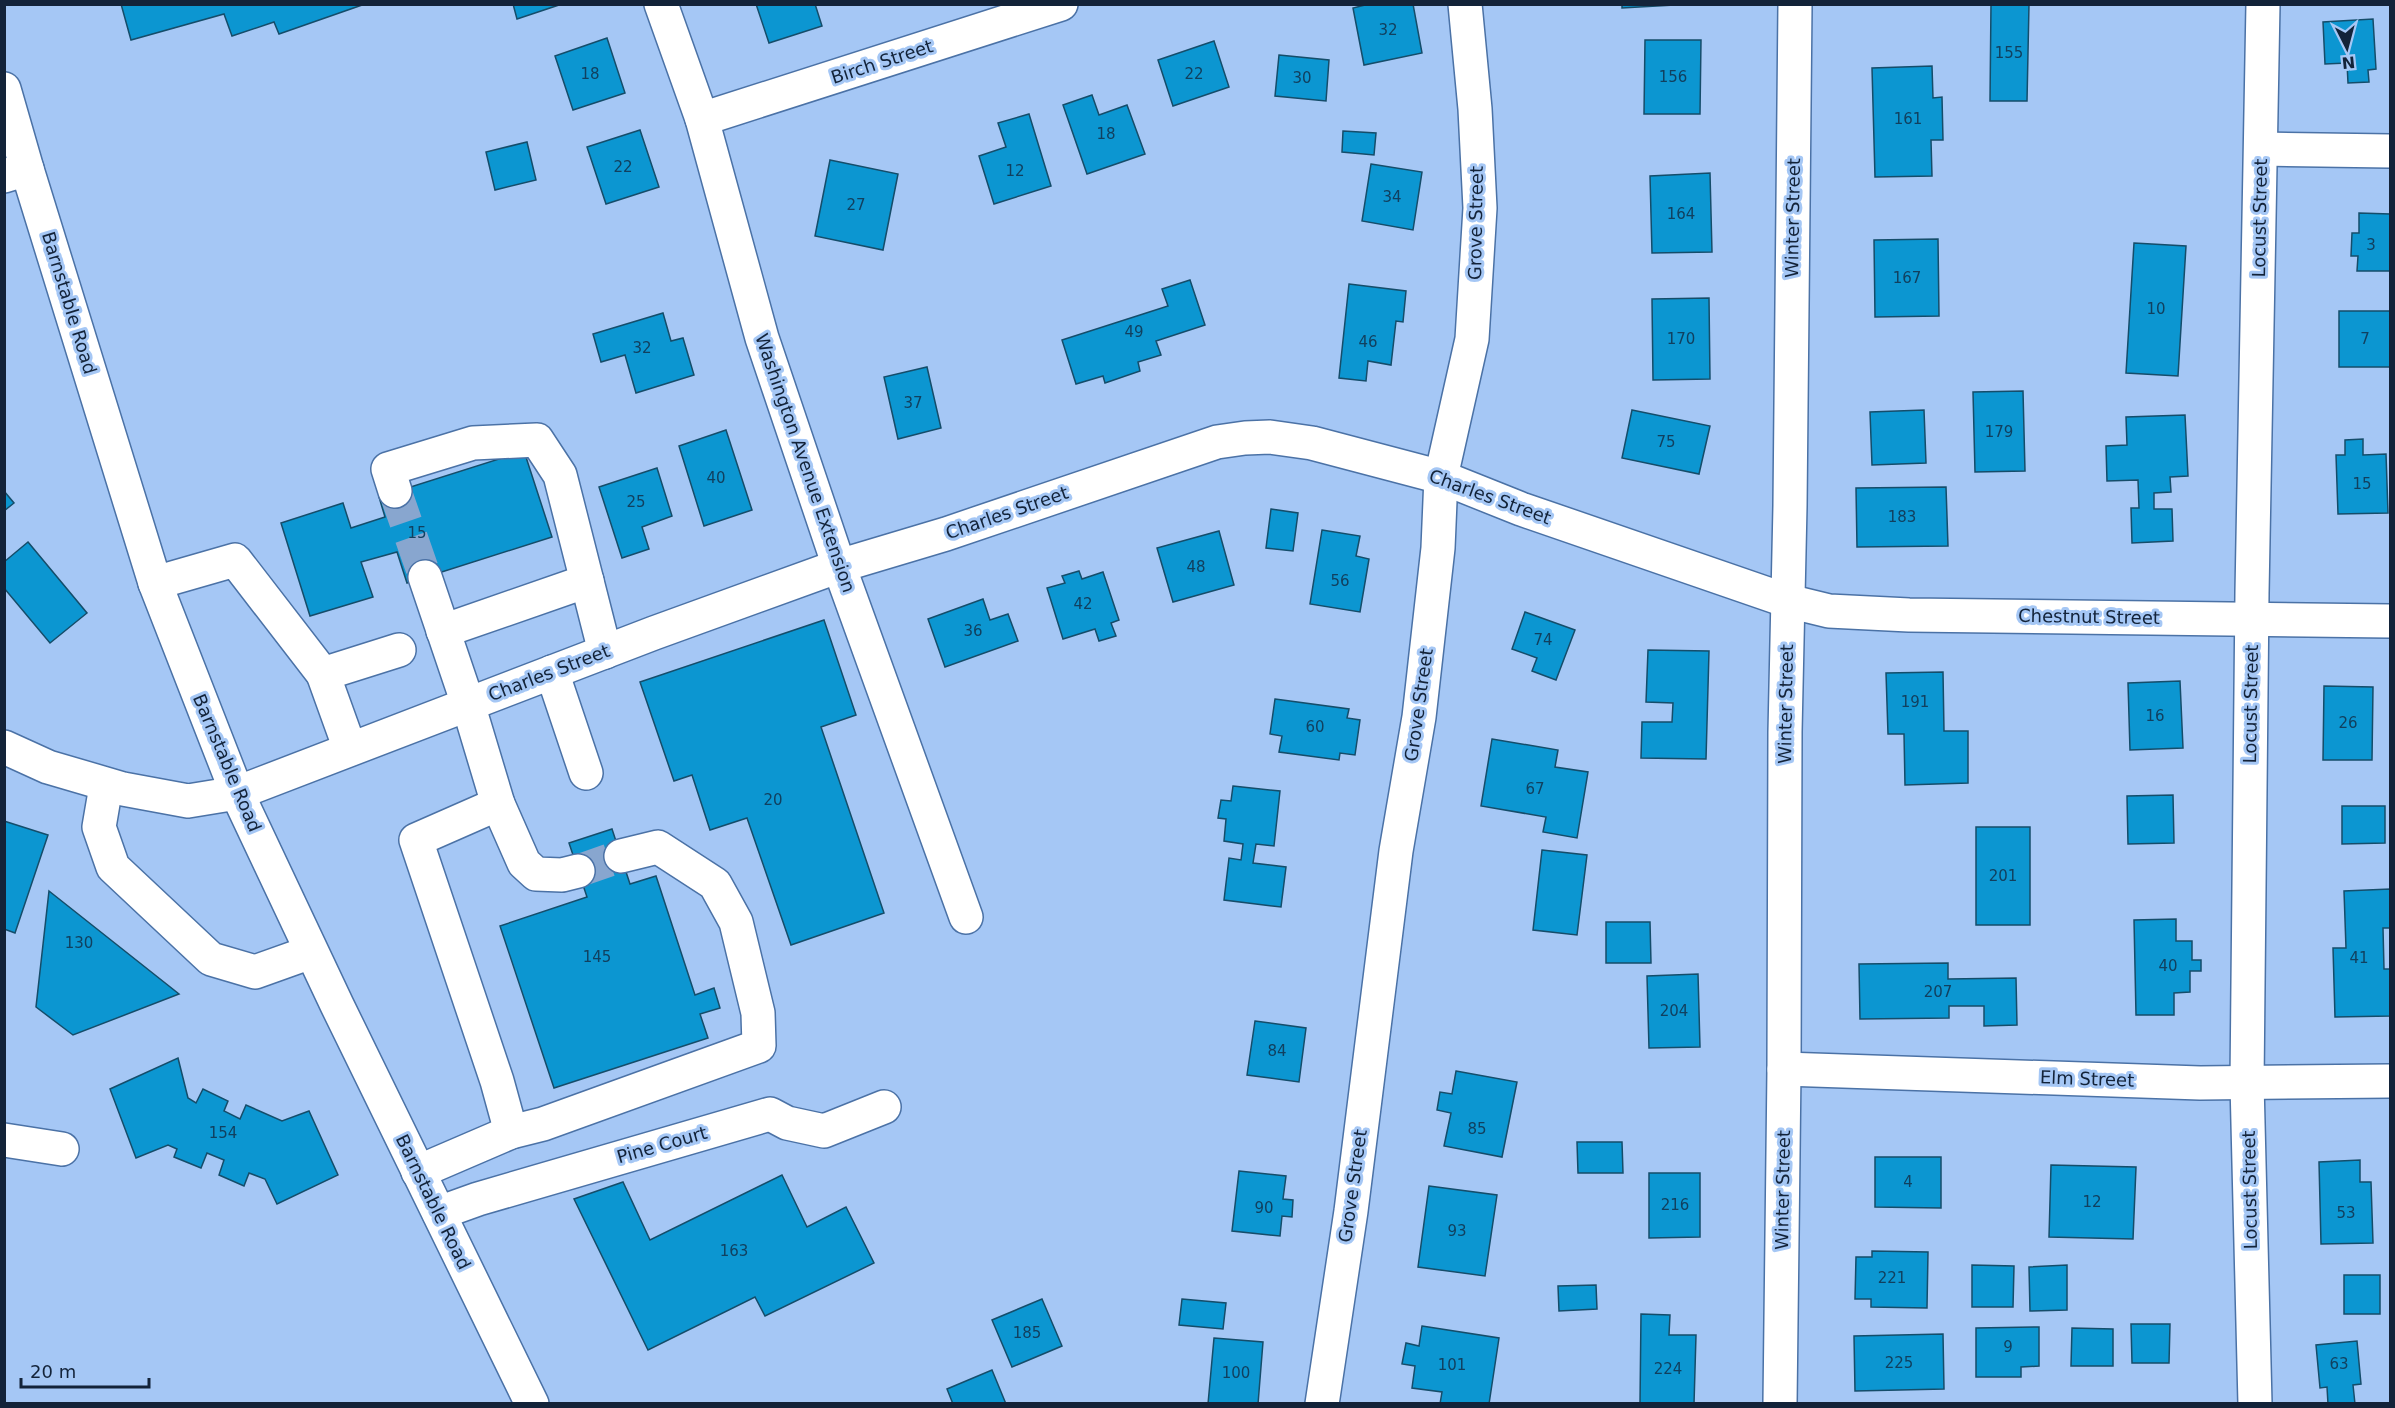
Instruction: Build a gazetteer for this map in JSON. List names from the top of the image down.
{
  "streets": {
    "street": [
      "Birch Street",
      "Winter Street",
      "Locust Street",
      "Grove Street",
      "Barnstable Road",
      "Washington Avenue Extension",
      "Charles Street",
      "Chestnut Street",
      "Elm Street",
      "Pine Court"
    ]
  },
  "crossings": [
    ["Birch Street", "Washington Avenue Extension"],
    ["Winter Street", "Charles Street"],
    ["Winter Street", "Chestnut Street"],
    ["Winter Street", "Elm Street"],
    ["Locust Street", "Chestnut Street"],
    ["Locust Street", "Elm Street"],
    ["Grove Street", "Charles Street"],
    ["Barnstable Road", "Charles Street"],
    ["Barnstable Road", "Pine Court"],
    ["Washington Avenue Extension", "Charles Street"],
    ["Charles Street", "Chestnut Street"]
  ],
  "house_numbers": [
    "32",
    "155",
    "18",
    "22",
    "156",
    "30",
    "161",
    "18",
    "22",
    "12",
    "34",
    "27",
    "164",
    "3",
    "167",
    "10",
    "49",
    "170",
    "7",
    "46",
    "32",
    "37",
    "179",
    "75",
    "40",
    "15",
    "25",
    "183",
    "15",
    "48",
    "56",
    "42",
    "36",
    "74",
    "191",
    "16",
    "26",
    "60",
    "67",
    "20",
    "201",
    "130",
    "145",
    "41",
    "40",
    "207",
    "204",
    "84",
    "85",
    "154",
    "4",
    "12",
    "216",
    "90",
    "53",
    "93",
    "163",
    "221",
    "185",
    "9",
    "225",
    "63",
    "101",
    "224",
    "100"
  ],
  "scale_bar": "20 m",
  "north": "bottom"
}
